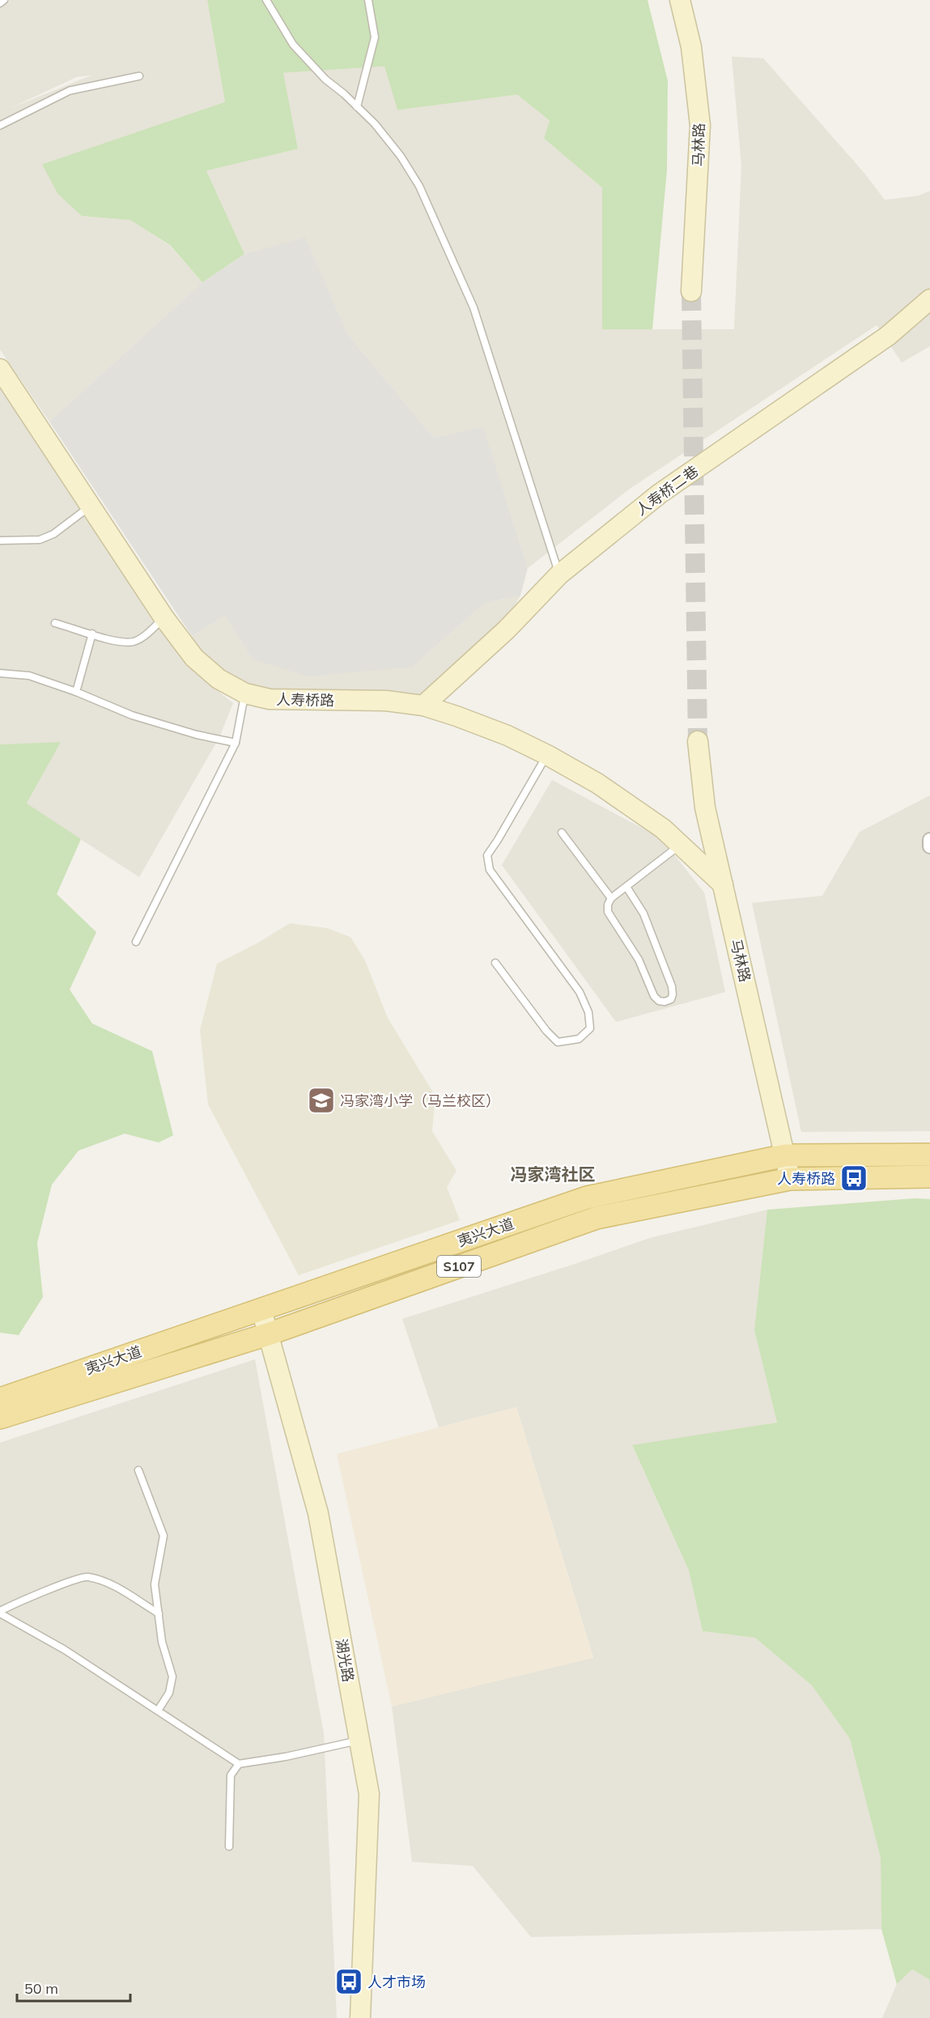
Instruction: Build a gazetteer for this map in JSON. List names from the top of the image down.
{
  "streets": {
    "main road": ["夷兴大道", "S107"],
    "street": [
      "马林路",
      "人寿桥二巷",
      "人寿桥路",
      "湖光路"
    ]
  },
  "crossings": [
    ["马林路", "人寿桥路"],
    ["马林路", "夷兴大道"],
    ["人寿桥二巷", "人寿桥路"],
    ["夷兴大道", "湖光路"]
  ],
  "districts": ["冯家湾社区"],
  "places": {
    "school or university": ["冯家湾小学（马兰校区）"],
    "bus stop": ["人寿桥路", "人才市场"]
  },
  "scale_bar": "50 m"
}
